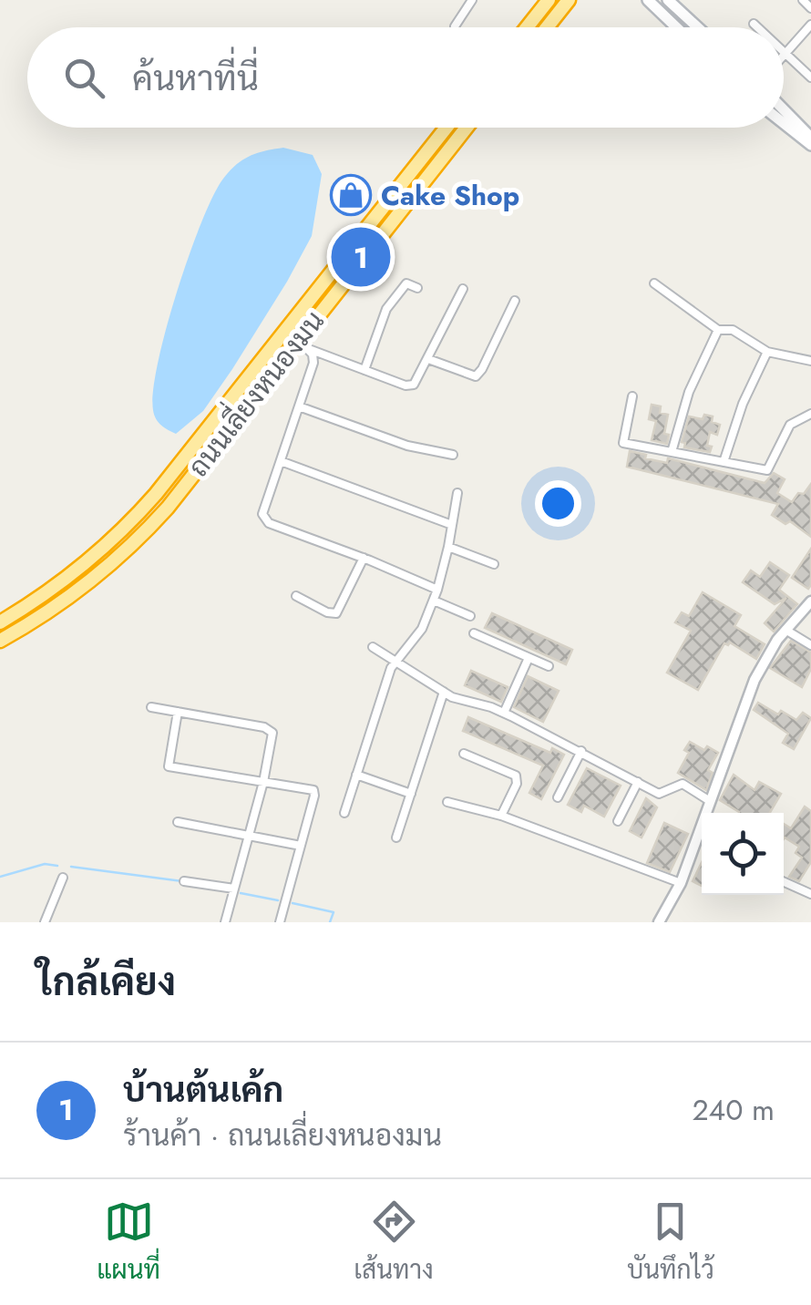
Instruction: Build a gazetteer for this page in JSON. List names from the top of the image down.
{
  "streets": {
    "highway": ["ถนนเลี่ยงหนองมน"]
  },
  "places": {
    "shop": ["Cake Shop"]
  },
  "page": {
    "search": "ค้นหาที่นี่",
    "pins": "1",
    "heading": "ใกล้เคียง",
    "list": [
      {
        "mark": "1",
        "name": "บ้านต้นเค้ก",
        "note": "ร้านค้า · ถนนเลี่ยงหนองมน",
        "value": "240 m"
      }
    ],
    "nav": ["แผนที่", "เส้นทาง", "บันทึกไว้"]
  }
}
